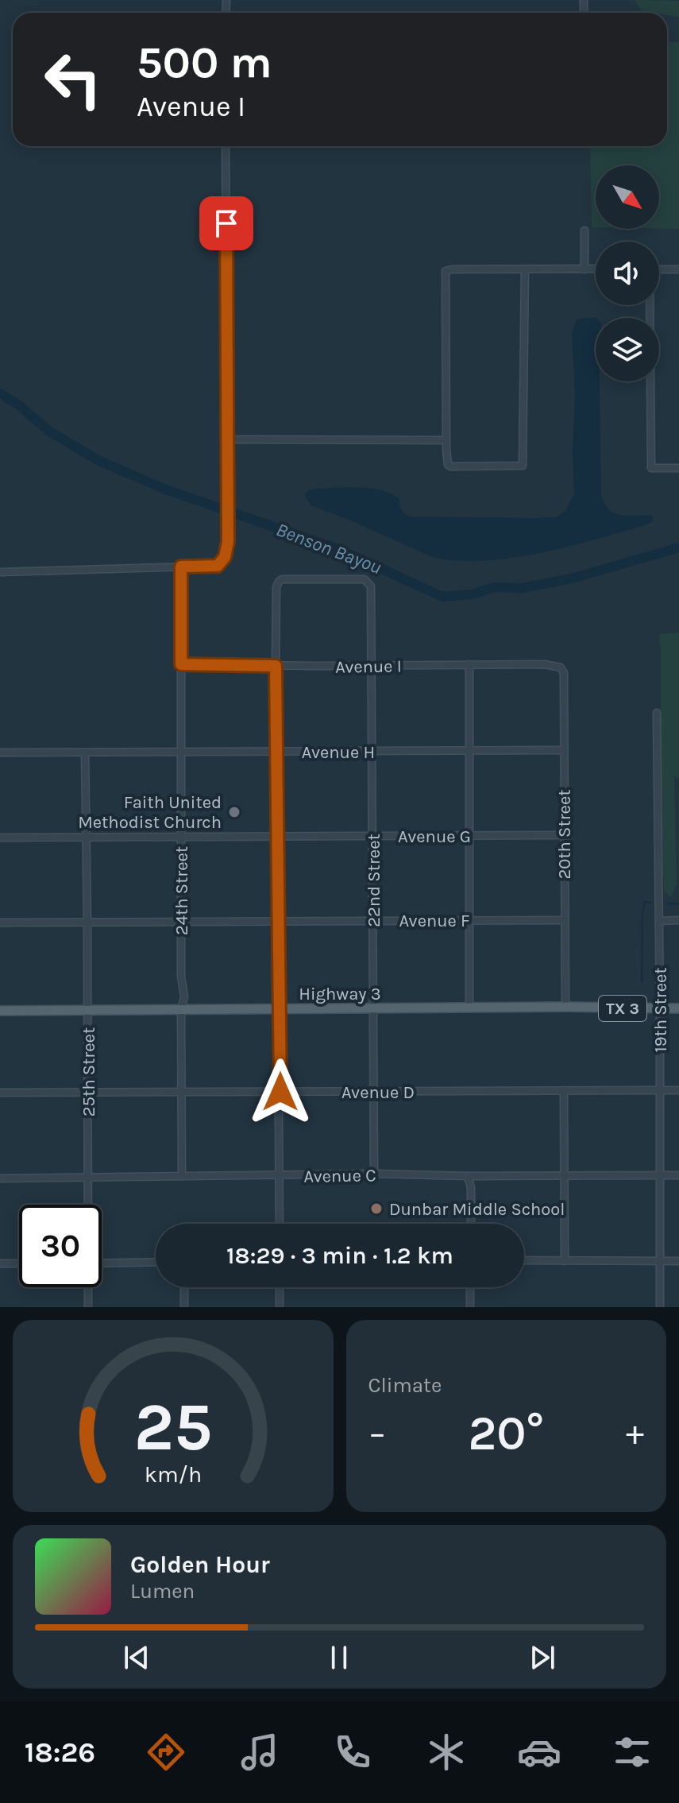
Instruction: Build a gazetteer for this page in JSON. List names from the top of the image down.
{
  "streets": {
    "main road": ["Highway 3", "TX 3"],
    "street": [
      "Avenue I",
      "Avenue H",
      "20th Street",
      "Avenue G",
      "22nd Street",
      "24th Street",
      "Avenue F",
      "19th Street",
      "25th Street",
      "Avenue D",
      "Avenue C"
    ]
  },
  "crossings": [
    ["Avenue I", "20th Street"],
    ["Avenue I", "22nd Street"],
    ["Avenue I", "24th Street"],
    ["Avenue H", "20th Street"],
    ["Avenue H", "22nd Street"],
    ["Avenue H", "24th Street"],
    ["Avenue H", "25th Street"],
    ["20th Street", "Avenue G"],
    ["20th Street", "Avenue F"],
    ["20th Street", "Highway 3"],
    ["20th Street", "TX 3"],
    ["Avenue G", "22nd Street"],
    ["Avenue G", "24th Street"],
    ["Avenue G", "25th Street"],
    ["22nd Street", "Avenue F"],
    ["22nd Street", "Highway 3"],
    ["22nd Street", "Avenue D"],
    ["22nd Street", "Avenue C"],
    ["24th Street", "Avenue F"],
    ["24th Street", "Highway 3"],
    ["24th Street", "Avenue D"],
    ["24th Street", "Avenue C"],
    ["Avenue F", "25th Street"],
    ["Highway 3", "TX 3"],
    ["Highway 3", "25th Street"],
    ["TX 3", "19th Street"],
    ["19th Street", "Avenue D"],
    ["19th Street", "Avenue C"],
    ["25th Street", "Avenue D"],
    ["25th Street", "Avenue C"]
  ],
  "water": ["Benson Bayou"],
  "places": ["Faith United Methodist Church", "Dunbar Middle School"],
  "north": "bottom right",
  "page": {
    "turn": ["500 m", "Avenue I"],
    "limit": "30",
    "trip": "18:29 · 3 min · 1.2 km",
    "tile": "Climate",
    "heat": ["−", "20°", "+"],
    "song": ["Golden Hour", "Lumen"],
    "tabs": "18:26",
    "gauge": ["25", "km/h"]
  }
}
